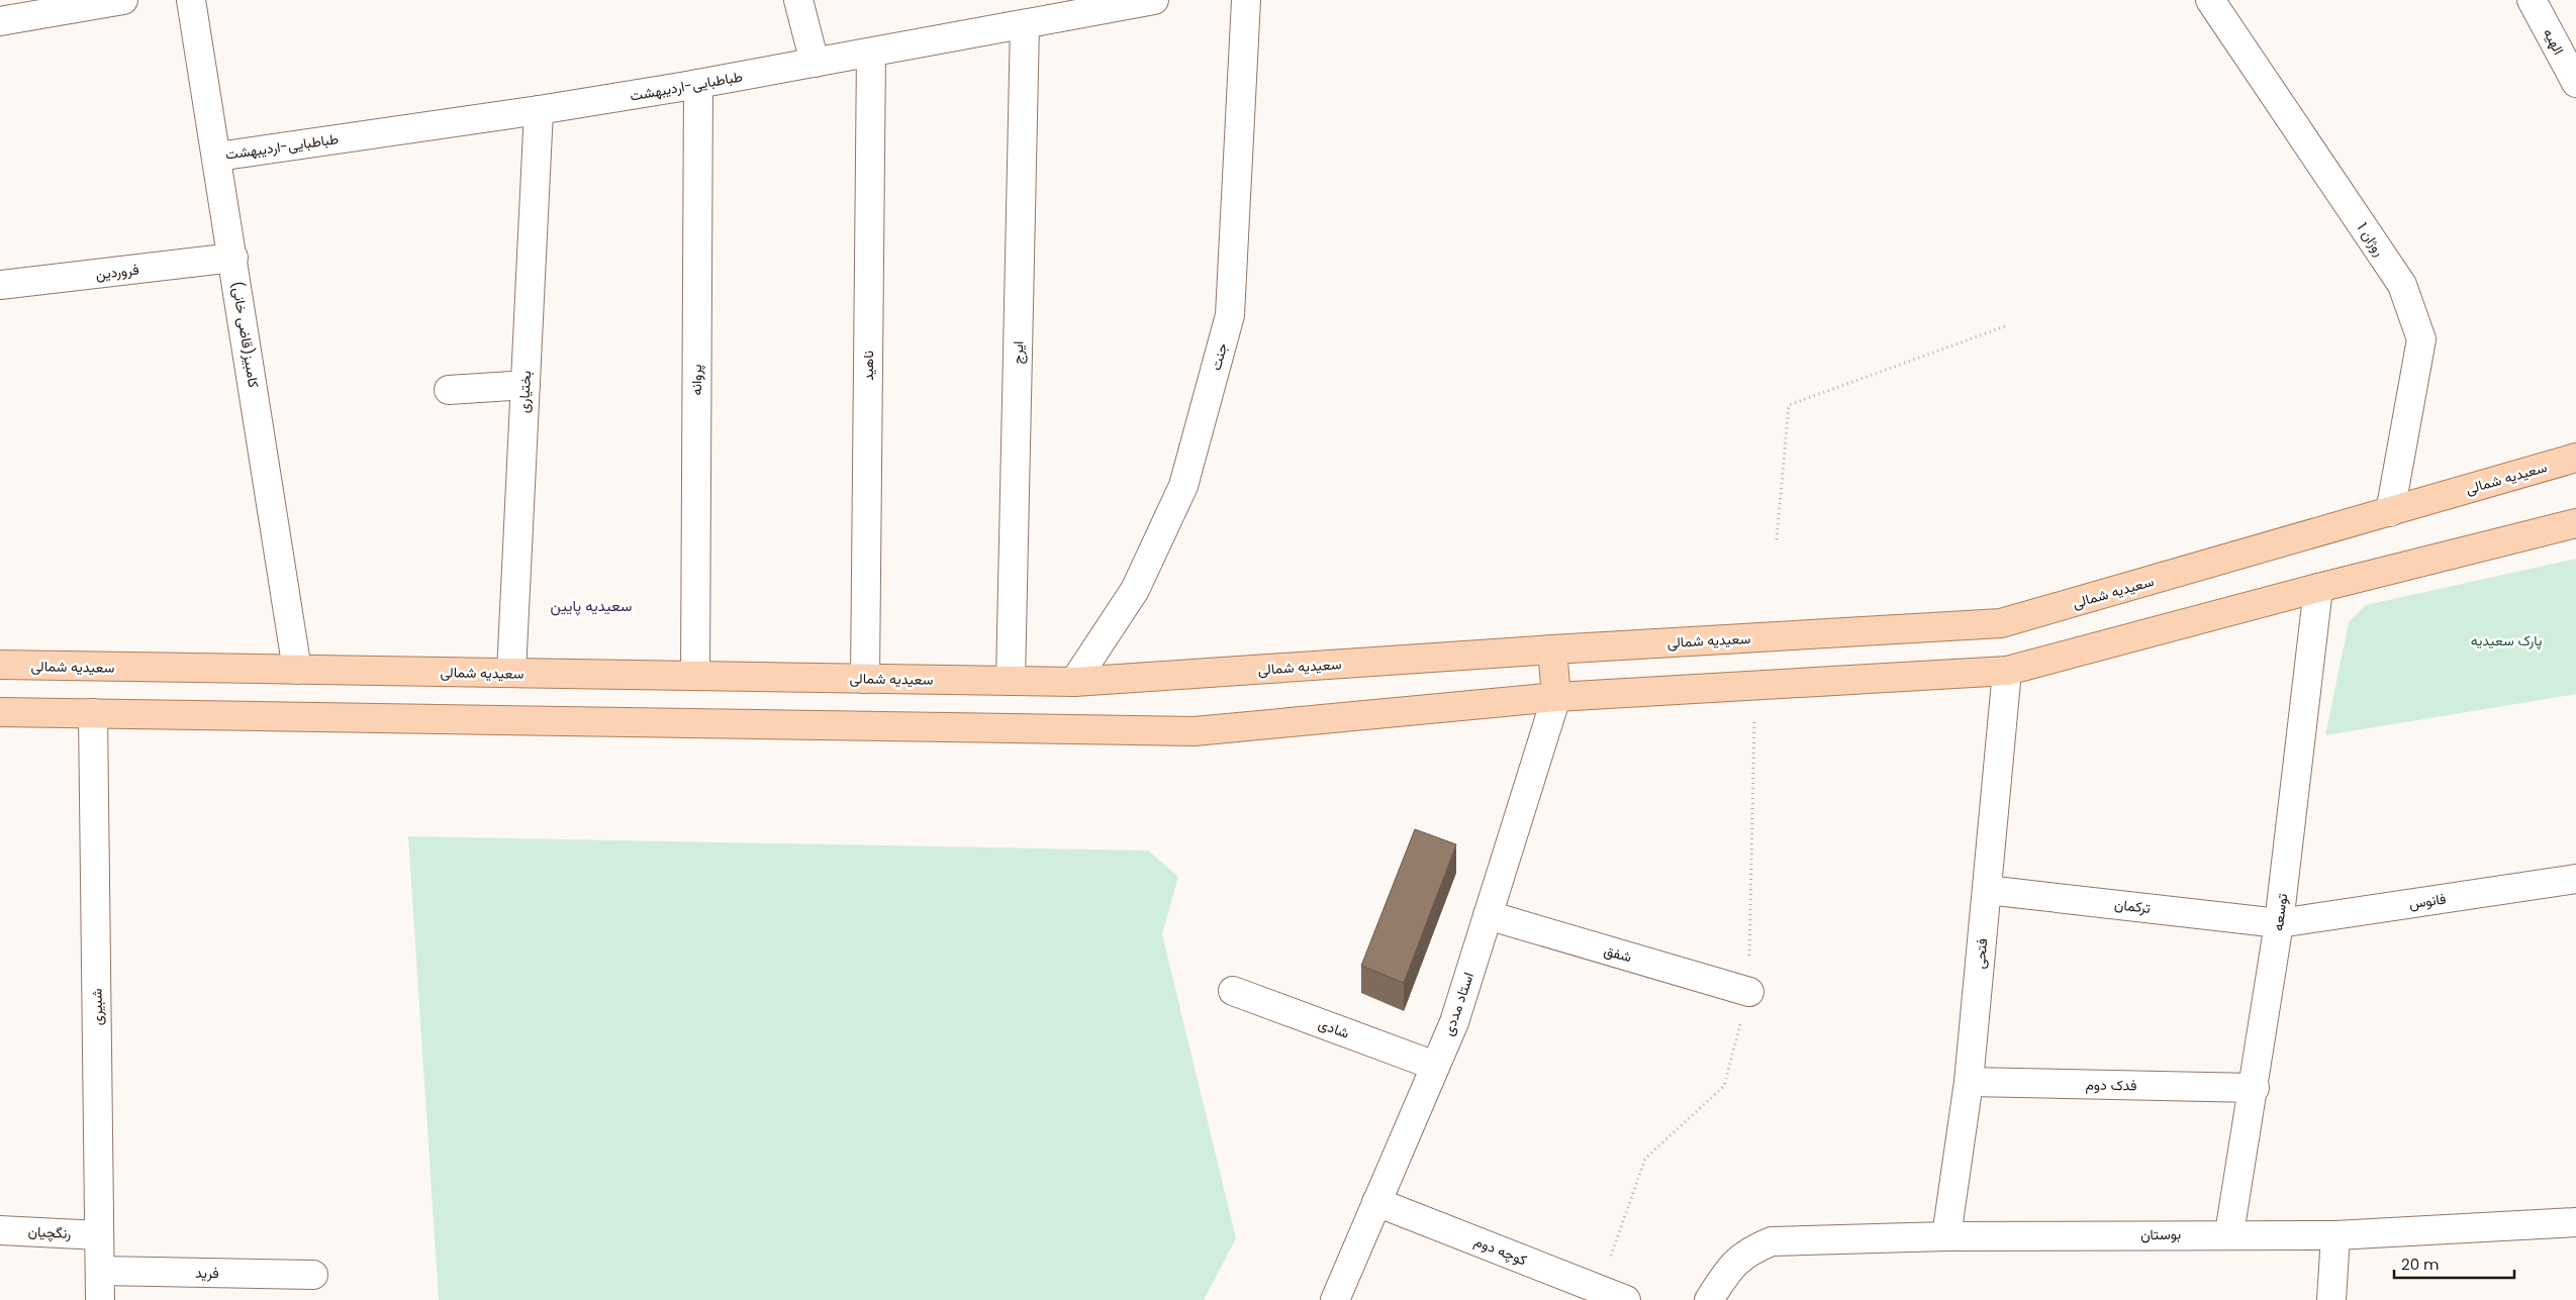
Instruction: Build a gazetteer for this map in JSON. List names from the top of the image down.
{
  "streets": {
    "main road": ["سعیدیه شمالی"],
    "street": [
      "الهیه",
      "طباطبایی-اردیبهشت",
      "روژان 1",
      "فروردین",
      "کامبیز(قاضی خانی)",
      "ایرج",
      "جنت",
      "ناهید",
      "پروانه",
      "بختیاری",
      "فانوس",
      "ترکمان",
      "توسعه",
      "شفق",
      "فتحی",
      "استاد مددی",
      "شبیری",
      "شادی",
      "فدک دوم",
      "رنگچیان",
      "بوستان",
      "کوچه دوم",
      "فرید"
    ]
  },
  "crossings": [
    ["طباطبایی-اردیبهشت", "کامبیز(قاضی خانی)"],
    ["طباطبایی-اردیبهشت", "ایرج"],
    ["طباطبایی-اردیبهشت", "ناهید"],
    ["طباطبایی-اردیبهشت", "پروانه"],
    ["طباطبایی-اردیبهشت", "بختیاری"],
    ["روژان 1", "سعیدیه شمالی"],
    ["فروردین", "کامبیز(قاضی خانی)"],
    ["کامبیز(قاضی خانی)", "سعیدیه شمالی"],
    ["ایرج", "سعیدیه شمالی"],
    ["جنت", "سعیدیه شمالی"],
    ["ناهید", "سعیدیه شمالی"],
    ["پروانه", "سعیدیه شمالی"],
    ["بختیاری", "سعیدیه شمالی"],
    ["فانوس", "ترکمان"],
    ["فانوس", "توسعه"],
    ["ترکمان", "توسعه"],
    ["ترکمان", "فتحی"],
    ["توسعه", "فدک دوم"],
    ["توسعه", "بوستان"],
    ["شفق", "استاد مددی"],
    ["فتحی", "فدک دوم"],
    ["فتحی", "بوستان"],
    ["استاد مددی", "شادی"],
    ["استاد مددی", "کوچه دوم"],
    ["شبیری", "رنگچیان"],
    ["شبیری", "فرید"]
  ],
  "districts": ["سعیدیه پایین"],
  "parks": ["پارک سعیدیه"],
  "scale_bar": "20 m"
}
